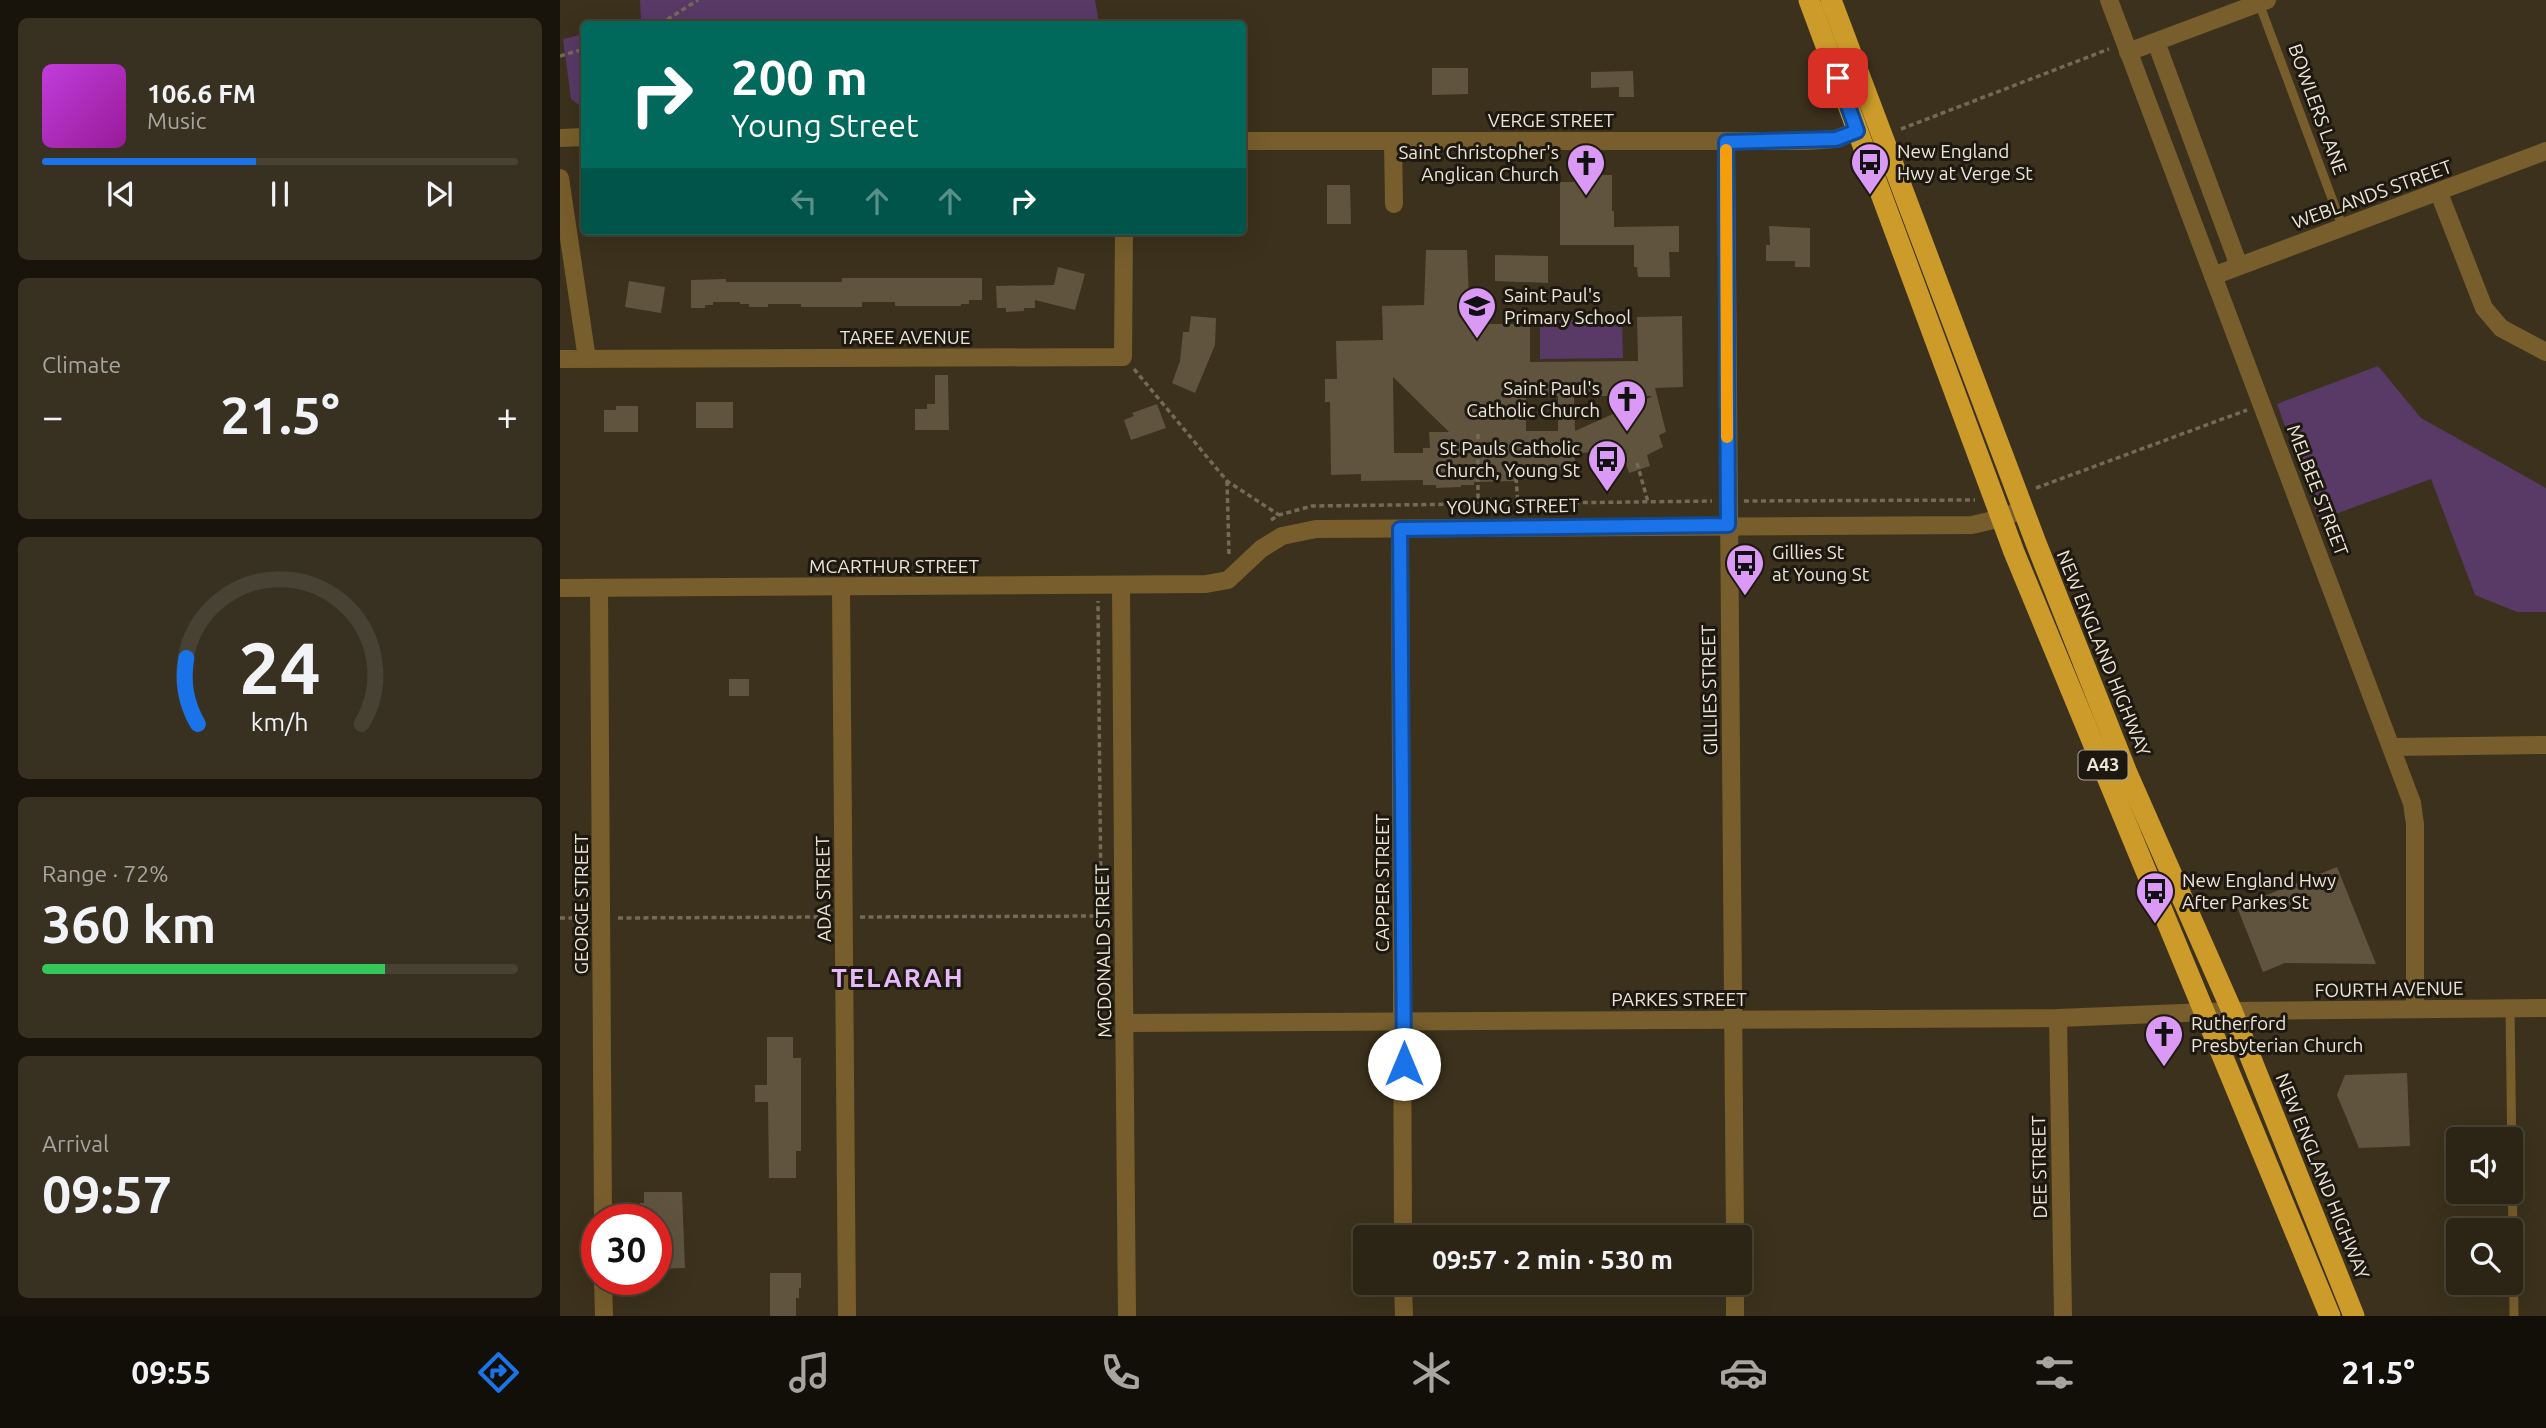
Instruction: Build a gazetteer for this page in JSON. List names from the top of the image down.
{
  "streets": {
    "highway": ["NEW ENGLAND HIGHWAY", "A43"],
    "street": [
      "VERGE STREET",
      "WEBLANDS STREET",
      "TAREE AVENUE",
      "MELBEE STREET",
      "YOUNG STREET",
      "MCARTHUR STREET",
      "GILLIES STREET",
      "CAPPER STREET",
      "ADA STREET",
      "GEORGE STREET",
      "MCDONALD STREET",
      "FOURTH AVENUE",
      "PARKES STREET",
      "DEE STREET"
    ],
    "lane": ["BOWLERS LANE"]
  },
  "crossings": [
    ["BOWLERS LANE", "WEBLANDS STREET"],
    ["VERGE STREET", "GILLIES STREET"],
    ["VERGE STREET", "A43"],
    ["WEBLANDS STREET", "MELBEE STREET"],
    ["MELBEE STREET", "FOURTH AVENUE"],
    ["YOUNG STREET", "MCARTHUR STREET"],
    ["YOUNG STREET", "NEW ENGLAND HIGHWAY"],
    ["YOUNG STREET", "GILLIES STREET"],
    ["YOUNG STREET", "A43"],
    ["YOUNG STREET", "CAPPER STREET"],
    ["MCARTHUR STREET", "ADA STREET"],
    ["MCARTHUR STREET", "GEORGE STREET"],
    ["MCARTHUR STREET", "MCDONALD STREET"],
    ["NEW ENGLAND HIGHWAY", "FOURTH AVENUE"],
    ["NEW ENGLAND HIGHWAY", "PARKES STREET"],
    ["GILLIES STREET", "PARKES STREET"],
    ["A43", "PARKES STREET"],
    ["CAPPER STREET", "PARKES STREET"],
    ["MCDONALD STREET", "PARKES STREET"],
    ["FOURTH AVENUE", "PARKES STREET"],
    ["PARKES STREET", "DEE STREET"]
  ],
  "districts": ["TELARAH"],
  "places": {
    "bus stop": [
      "New England Hwy at Verge St",
      "St Pauls Catholic Church, Young St",
      "Gillies St at Young St",
      "New England Hwy After Parkes St"
    ],
    "church": ["Saint Christopher's Anglican Church", "Saint Paul's Catholic Church", "Rutherford Presbyterian Church"],
    "school or university": ["Saint Paul's Primary School"]
  },
  "page": {
    "turn": ["200 m", "Young Street"],
    "song": ["106.6 FM", "Music"],
    "tile": [
      "Climate",
      ["Range · 72%", "360 km"],
      ["Arrival", "09:57"]
    ],
    "heat": ["−", "21.5°", "+"],
    "limit": "30",
    "trip": "09:57 · 2 min · 530 m",
    "tabs": ["09:55", "21.5°"],
    "gauge": ["24", "km/h"]
  }
}
